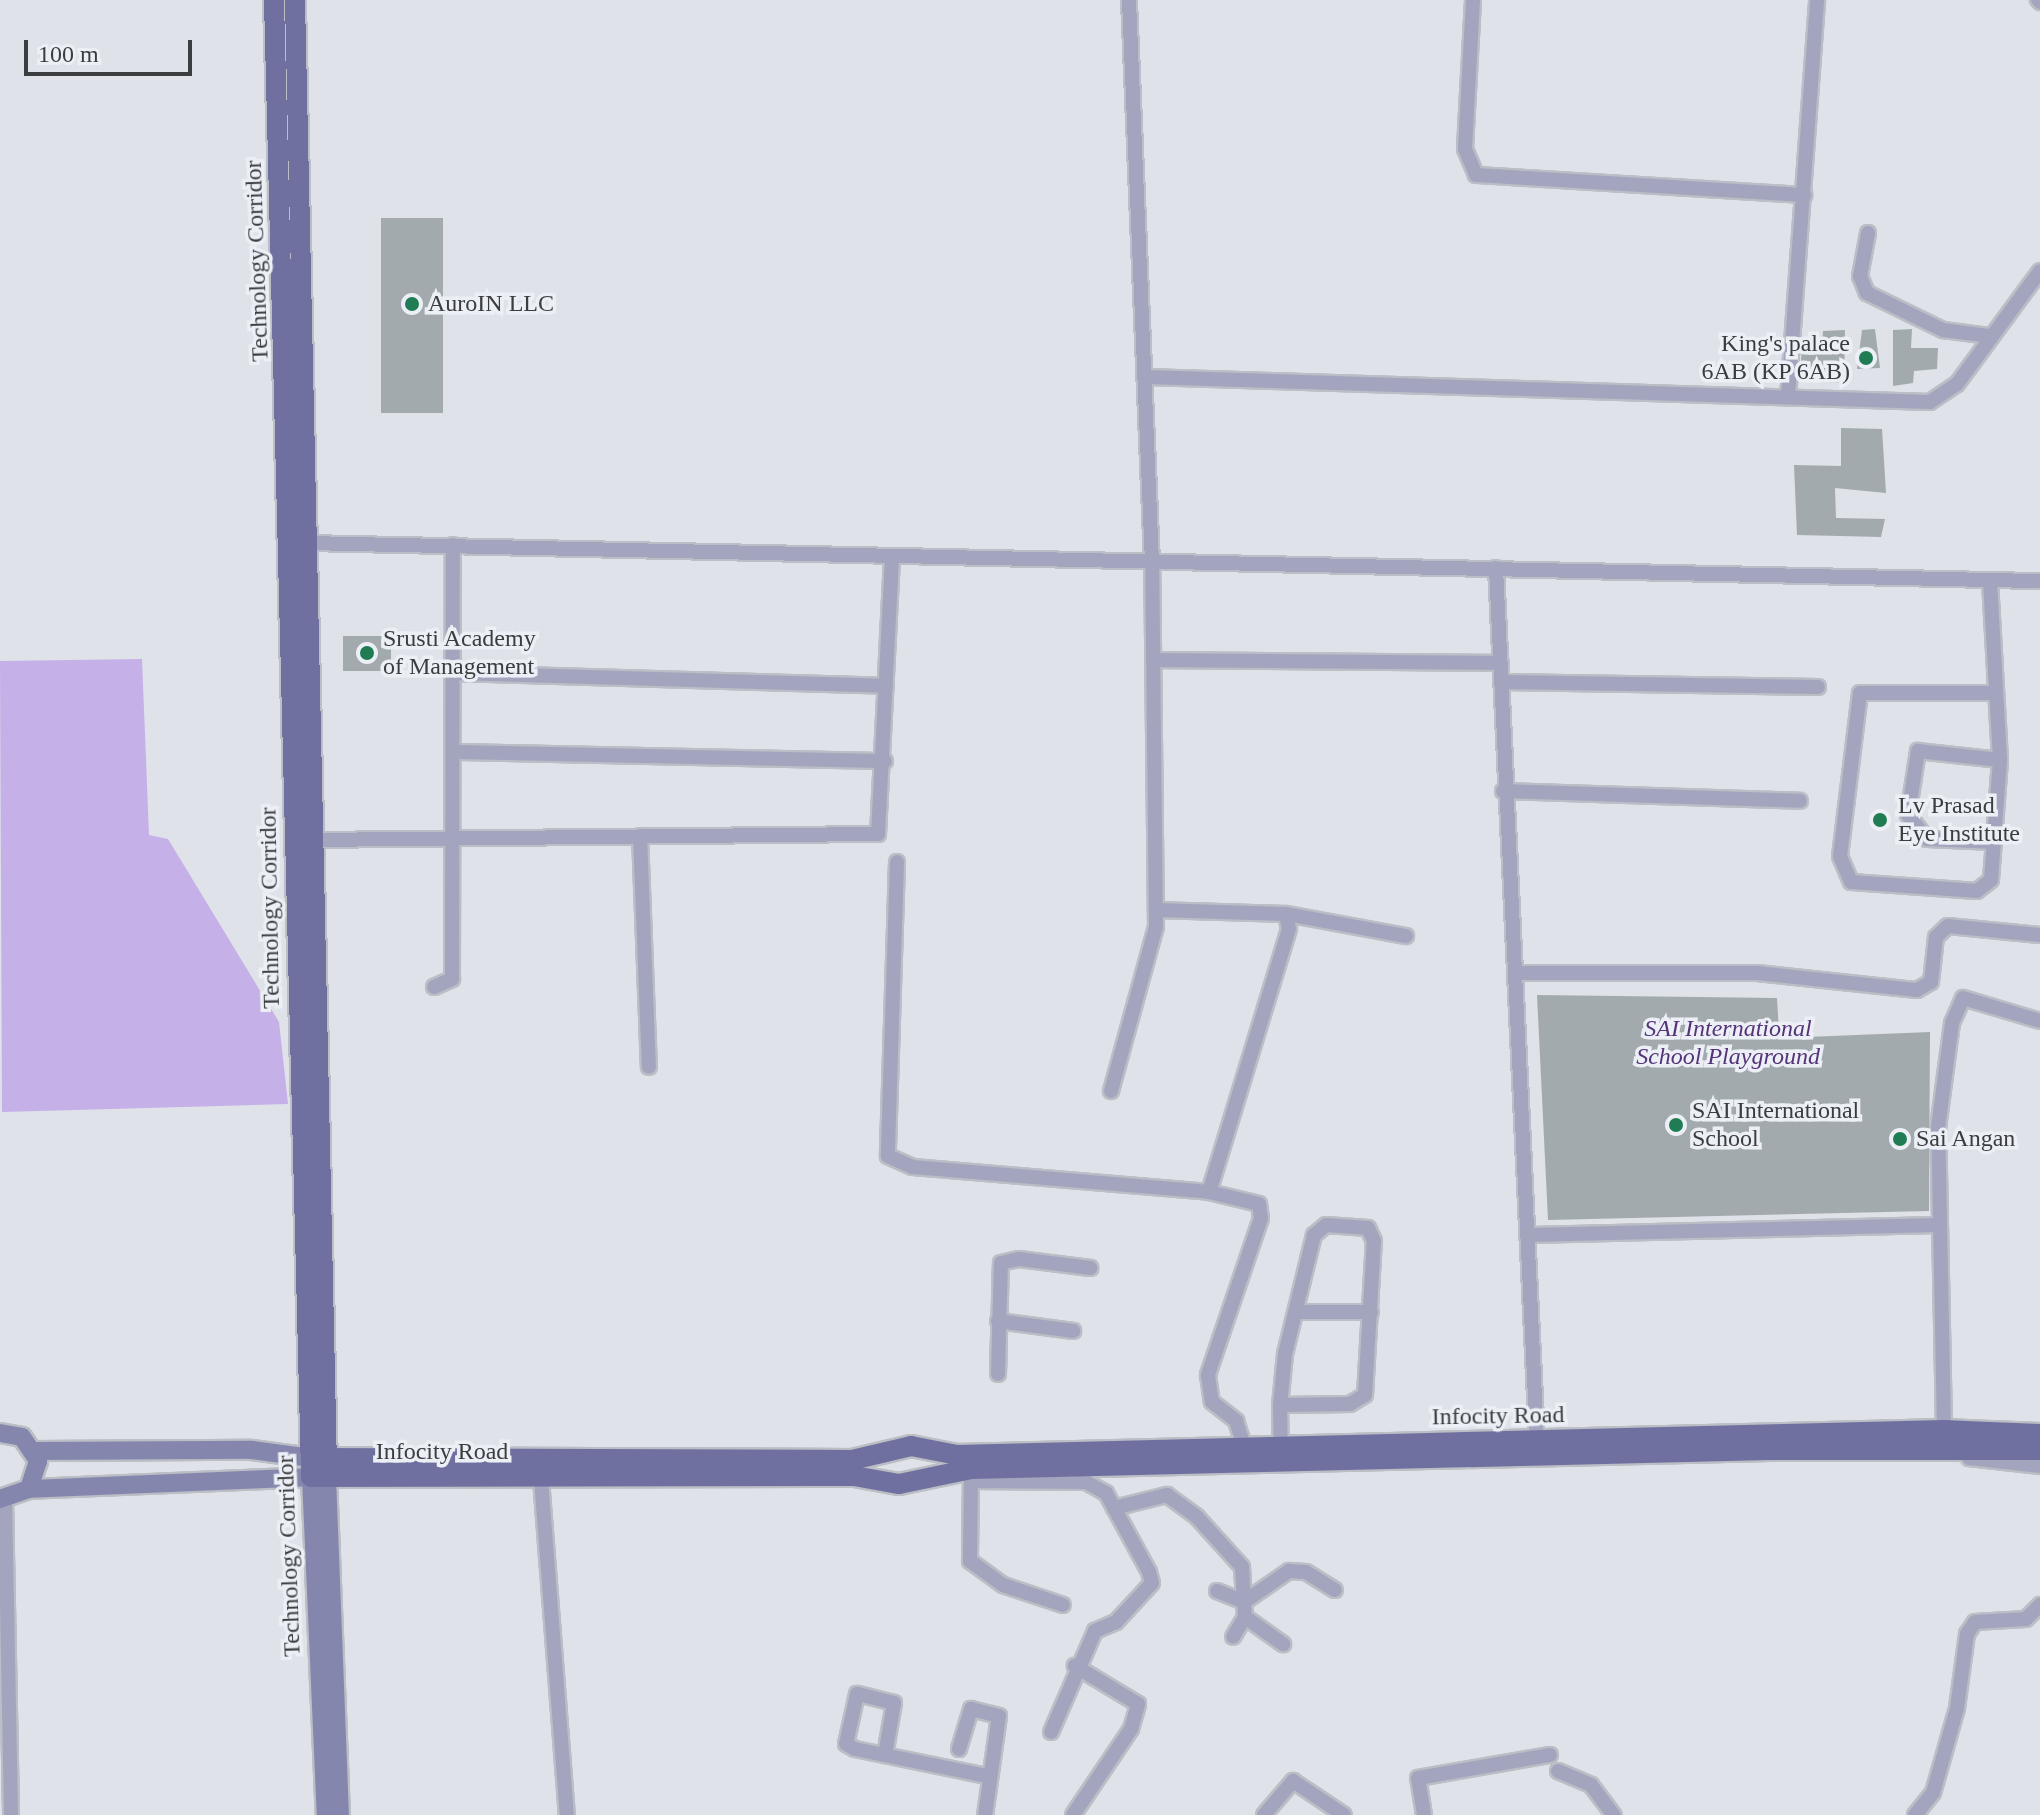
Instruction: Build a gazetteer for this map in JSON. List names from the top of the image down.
{
  "streets": {
    "main road": ["Technology Corridor", "Infocity Road"]
  },
  "crossings": [
    ["Technology Corridor", "Infocity Road"]
  ],
  "parks": ["SAI International School Playground"],
  "places": [
    "AuroIN LLC",
    "King's palace 6AB (KP 6AB)",
    "Srusti Academy of Management",
    "Lv Prasad Eye Institute",
    "SAI International School",
    "Sai Angan"
  ],
  "scale_bar": "100 m"
}
